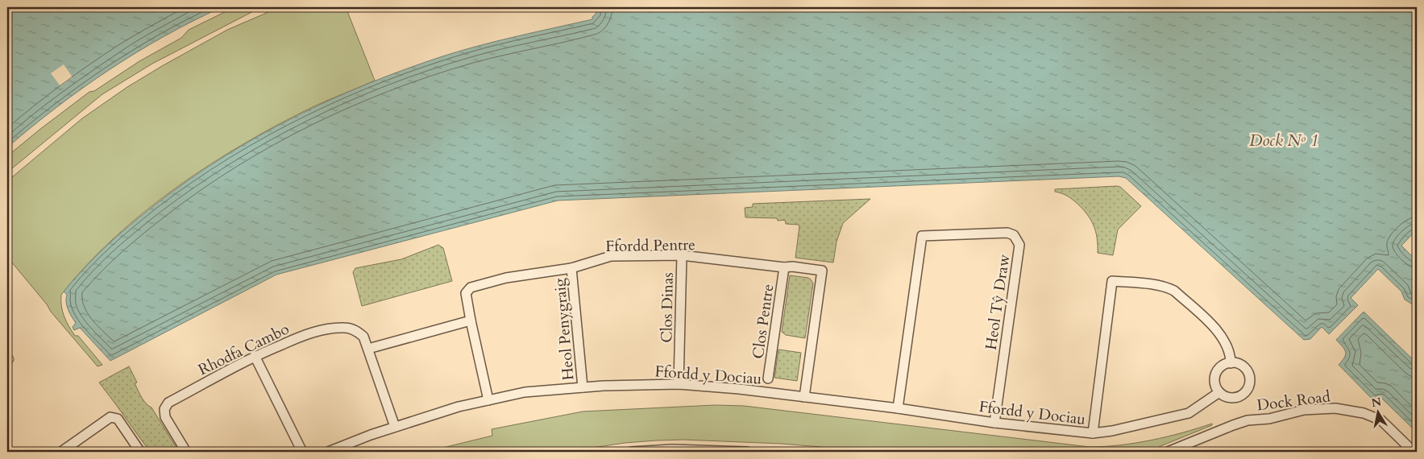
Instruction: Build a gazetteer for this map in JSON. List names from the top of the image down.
{
  "streets": {
    "street": [
      "Ffordd Pentre",
      "Heol Tŷ Draw",
      "Clos Dinas",
      "Clos Pentre",
      "Heol Penygraig",
      "Rhodfa Cambo",
      "Ffordd y Dociau",
      "Dock Road"
    ]
  },
  "crossings": [
    ["Ffordd Pentre", "Clos Dinas"],
    ["Ffordd Pentre", "Clos Pentre"],
    ["Ffordd Pentre", "Heol Penygraig"],
    ["Ffordd Pentre", "Ffordd y Dociau"],
    ["Heol Tŷ Draw", "Ffordd y Dociau"],
    ["Clos Dinas", "Ffordd y Dociau"],
    ["Heol Penygraig", "Ffordd y Dociau"],
    ["Rhodfa Cambo", "Ffordd y Dociau"]
  ],
  "water": ["Dock Nº 1"],
  "north": "top"
}
